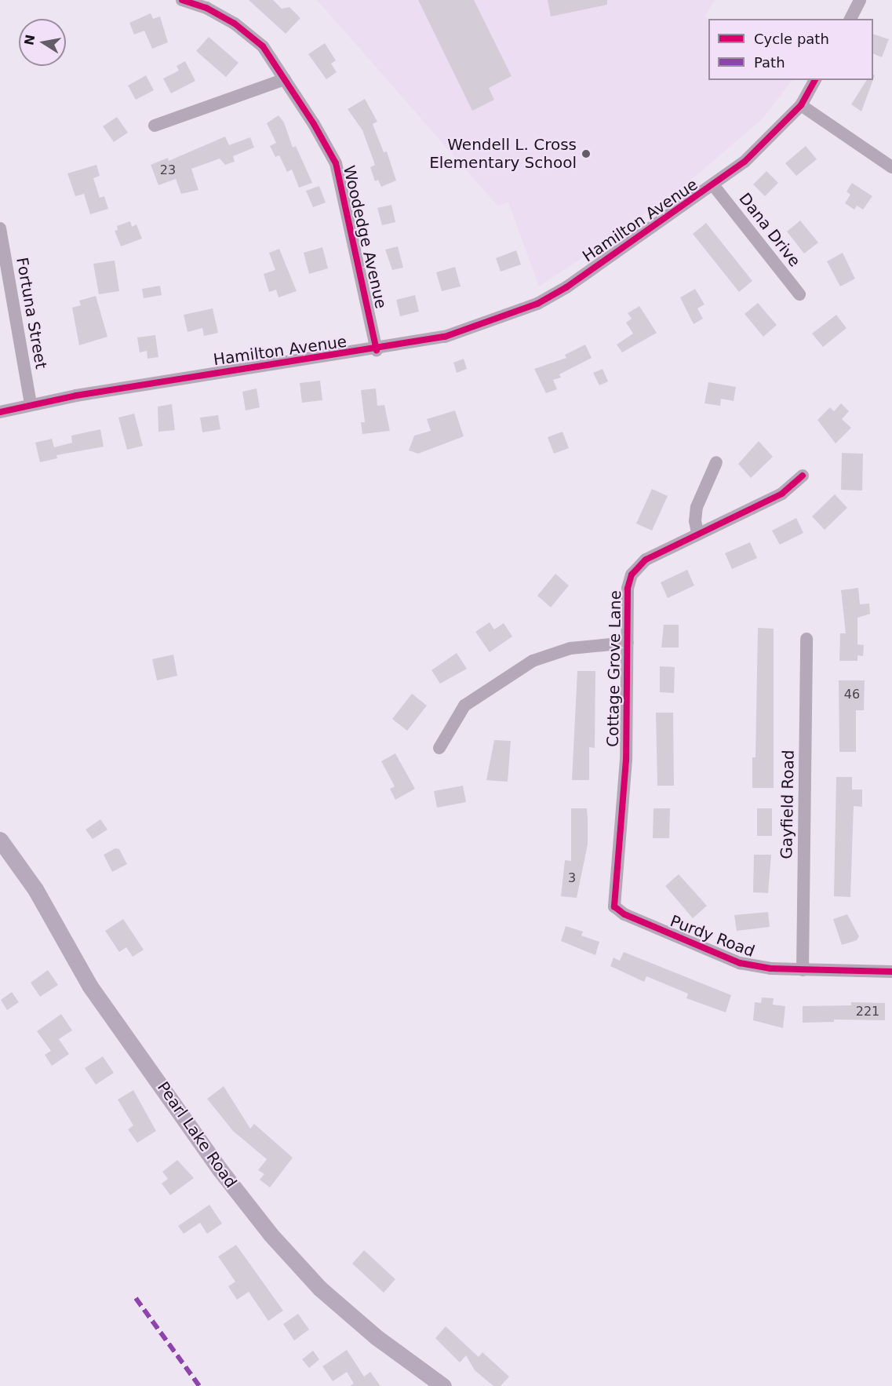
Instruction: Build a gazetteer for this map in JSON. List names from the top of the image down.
{
  "streets": {
    "main road": ["Pearl Lake Road"],
    "street": [
      "Hamilton Avenue",
      "Dana Drive",
      "Woodedge Avenue",
      "Fortuna Street",
      "Cottage Grove Lane",
      "Gayfield Road",
      "Purdy Road"
    ]
  },
  "crossings": [
    ["Hamilton Avenue", "Dana Drive"],
    ["Hamilton Avenue", "Woodedge Avenue"],
    ["Hamilton Avenue", "Fortuna Street"],
    ["Cottage Grove Lane", "Purdy Road"],
    ["Gayfield Road", "Purdy Road"]
  ],
  "places": ["Wendell L. Cross Elementary School"],
  "house_numbers": [
    "23",
    "46",
    "3",
    "221"
  ],
  "legend": ["Cycle path", "Path"],
  "north": "left"
}
